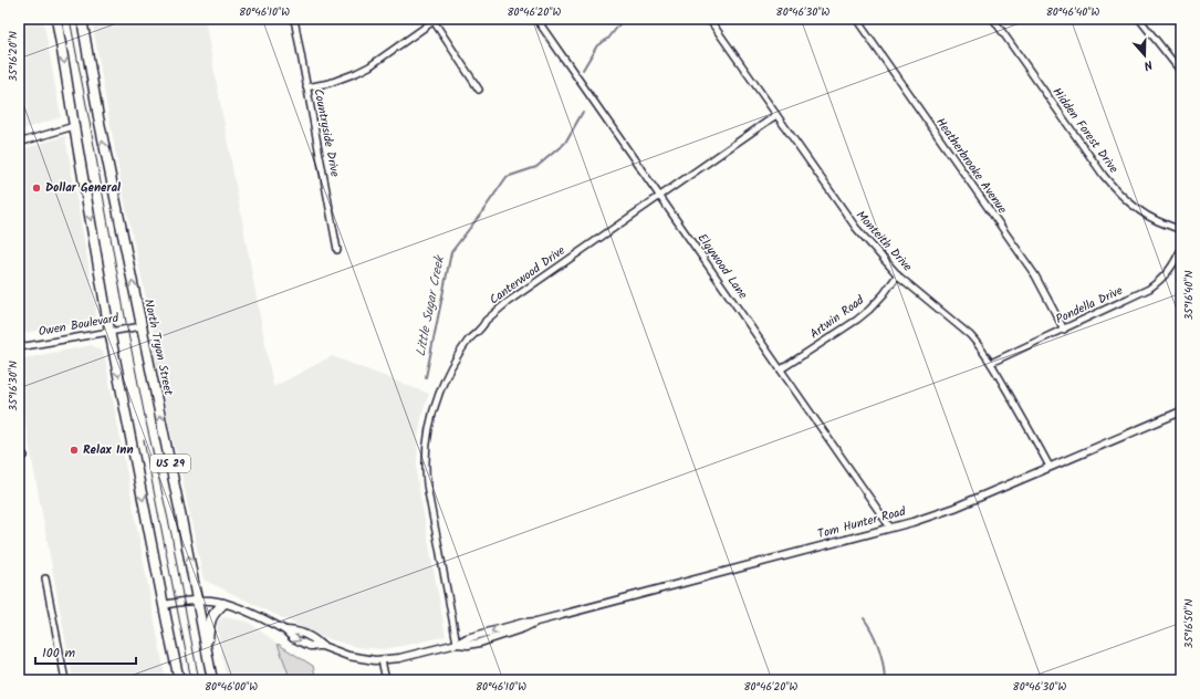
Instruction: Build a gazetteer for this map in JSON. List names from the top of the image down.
{
  "streets": {
    "main road": ["North Tryon Street", "US 29"],
    "street": [
      "Hidden Forest Drive",
      "Countryside Drive",
      "Heatherbrooke Avenue",
      "Monteith Drive",
      "Elgywood Lane",
      "Canterwood Drive",
      "Pondella Drive",
      "Artwin Road",
      "Owen Boulevard",
      "Tom Hunter Road"
    ]
  },
  "crossings": [
    ["Heatherbrooke Avenue", "Pondella Drive"],
    ["Monteith Drive", "Canterwood Drive"],
    ["Monteith Drive", "Pondella Drive"],
    ["Monteith Drive", "Artwin Road"],
    ["Monteith Drive", "Tom Hunter Road"],
    ["Elgywood Lane", "Canterwood Drive"],
    ["Elgywood Lane", "Artwin Road"],
    ["Elgywood Lane", "Tom Hunter Road"],
    ["Canterwood Drive", "Tom Hunter Road"],
    ["Owen Boulevard", "North Tryon Street"],
    ["Owen Boulevard", "US 29"],
    ["North Tryon Street", "Tom Hunter Road"],
    ["US 29", "Tom Hunter Road"]
  ],
  "water": ["Little Sugar Creek"],
  "places": ["Dollar General", "Relax Inn"],
  "scale_bar": "100 m",
  "north": "bottom",
  "coordinates": [
    "80°46'10\"W",
    "80°46'20\"W",
    "80°46'30\"W",
    "80°46'40\"W",
    "35°16'20\"N",
    "35°16'40\"N",
    "35°16'30\"N",
    "35°16'50\"N",
    "80°46'00\"W"
  ]
}
